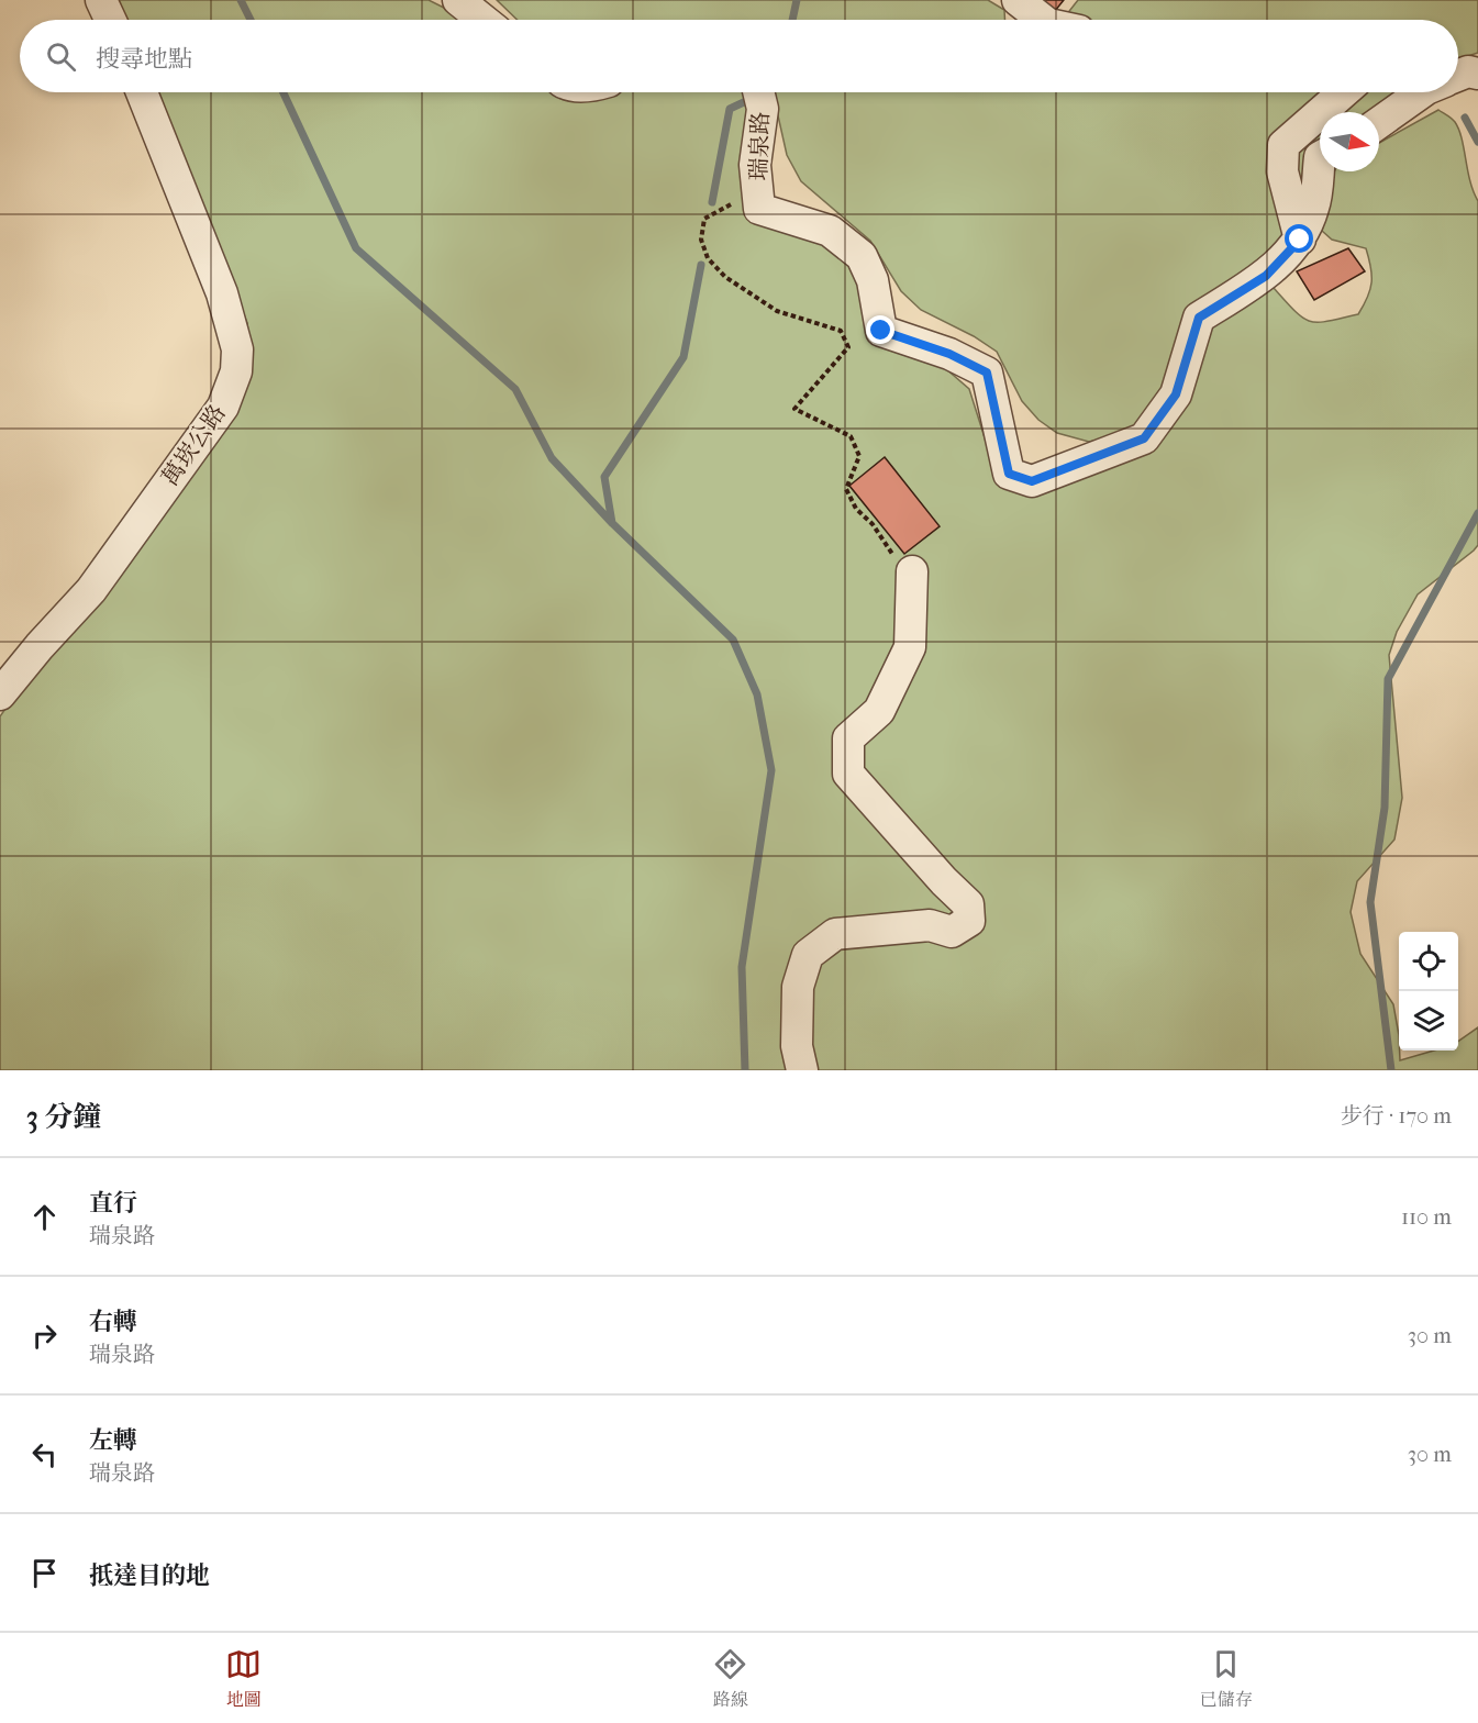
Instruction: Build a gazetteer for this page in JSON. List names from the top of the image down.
{
  "streets": {
    "street": ["瑞泉路", "萬崁公路"]
  },
  "north": "right",
  "page": {
    "search": "搜尋地點",
    "heading": ["3 分鐘", "步行 · 170 m"],
    "list": [
      ["直行", "瑞泉路", "110 m"],
      ["右轉", "瑞泉路", "30 m"],
      ["左轉", "瑞泉路", "30 m"],
      "抵達目的地"
    ],
    "nav": ["地圖", "路線", "已儲存"]
  }
}
